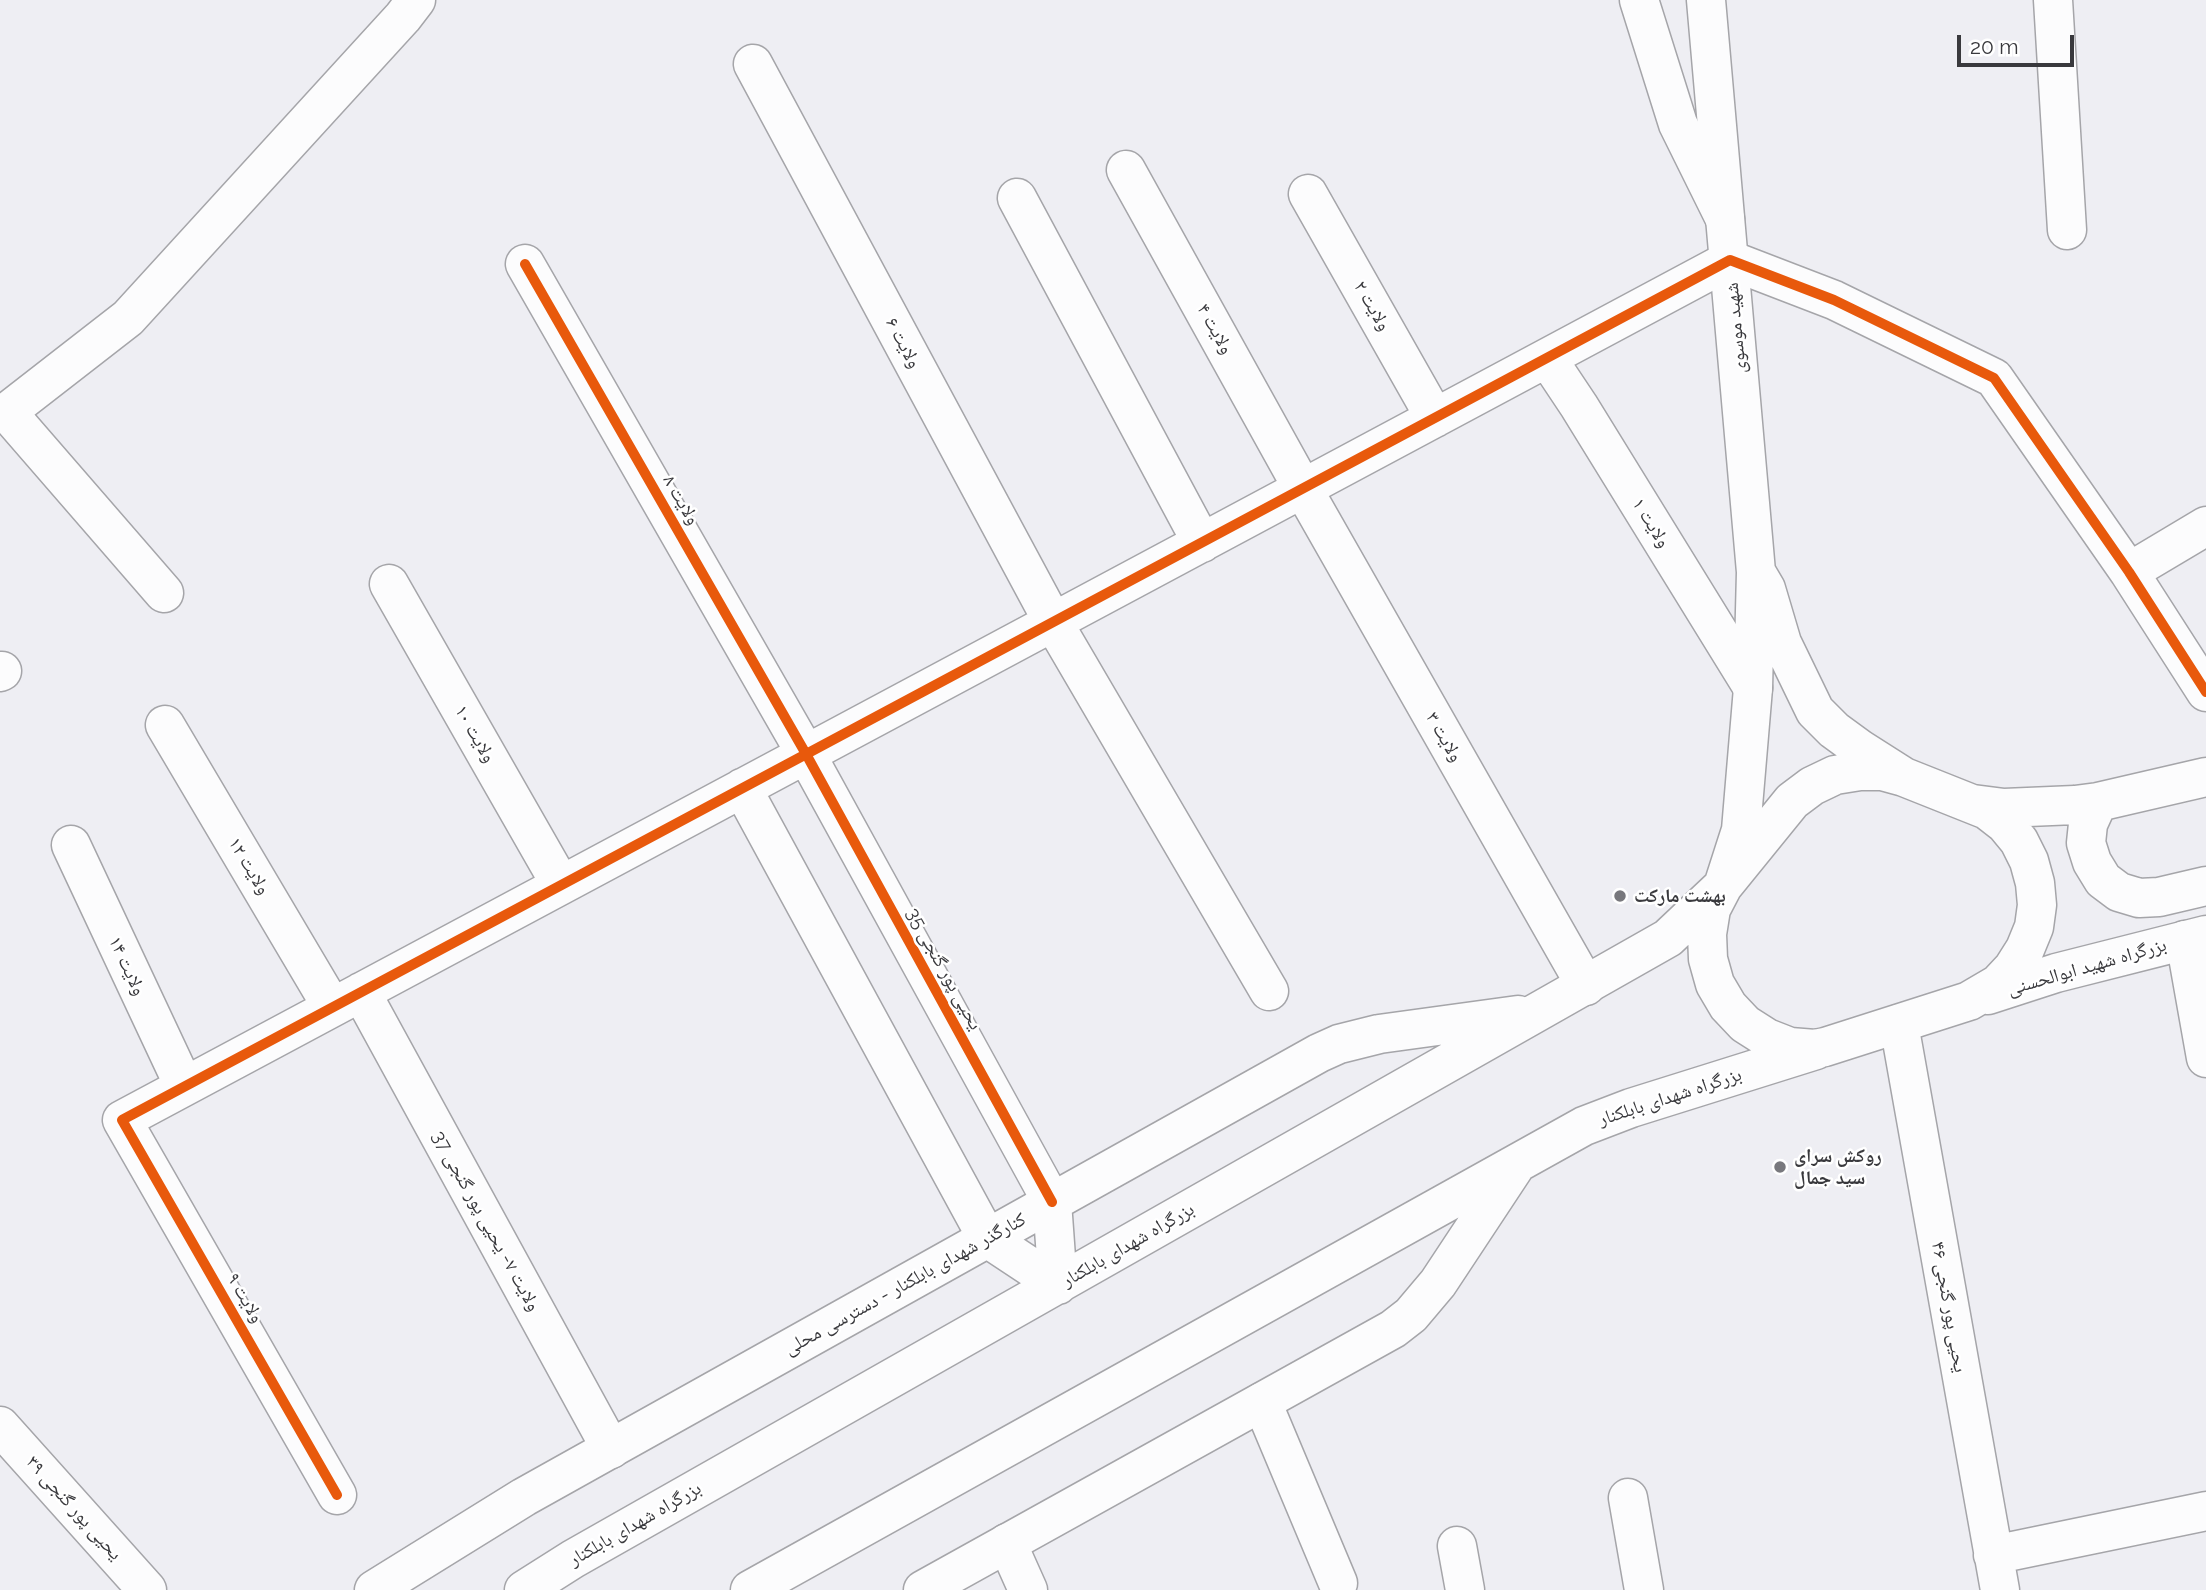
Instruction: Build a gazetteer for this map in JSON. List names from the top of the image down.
{
  "streets": {
    "street": [
      "ولایت ۲",
      "شهید موسوی",
      "ولایت ۴",
      "ولایت ۶",
      "ولایت ۸",
      "ولایت ۱",
      "ولایت ۱۰",
      "ولایت ۳",
      "ولایت ۱۲",
      "ولایت ۱۴",
      "بزرگراه شهید ابوالحسنی",
      "یحیی پور گنجی 35",
      "بزرگراه شهدای بابلکنار",
      "ولایت ۷- یحیی پور گنجی 37",
      "کنارگذر شهدای بابلکنار - دسترسی محلی",
      "ولایت ۹",
      "یحیی پور گنجی ۴۶",
      "یحیی پور گنجی ۳۹"
    ]
  },
  "crossings": [
    ["شهید موسوی", "ولایت ۱"],
    ["شهید موسوی", "بزرگراه شهدای بابلکنار"],
    ["ولایت ۴", "ولایت ۳"],
    ["ولایت ۸", "یحیی پور گنجی 35"],
    ["ولایت ۳", "بزرگراه شهدای بابلکنار"],
    ["ولایت ۱۲", "ولایت ۷- یحیی پور گنجی 37"],
    ["ولایت ۱۴", "ولایت ۹"],
    ["بزرگراه شهید ابوالحسنی", "بزرگراه شهدای بابلکنار"],
    ["یحیی پور گنجی 35", "کنارگذر شهدای بابلکنار - دسترسی محلی"],
    ["بزرگراه شهدای بابلکنار", "کنارگذر شهدای بابلکنار - دسترسی محلی"],
    ["بزرگراه شهدای بابلکنار", "یحیی پور گنجی ۴۶"],
    ["ولایت ۷- یحیی پور گنجی 37", "کنارگذر شهدای بابلکنار - دسترسی محلی"]
  ],
  "places": ["بهشت مارکت", "روکش سرای سید جمال"],
  "scale_bar": "20 m"
}
